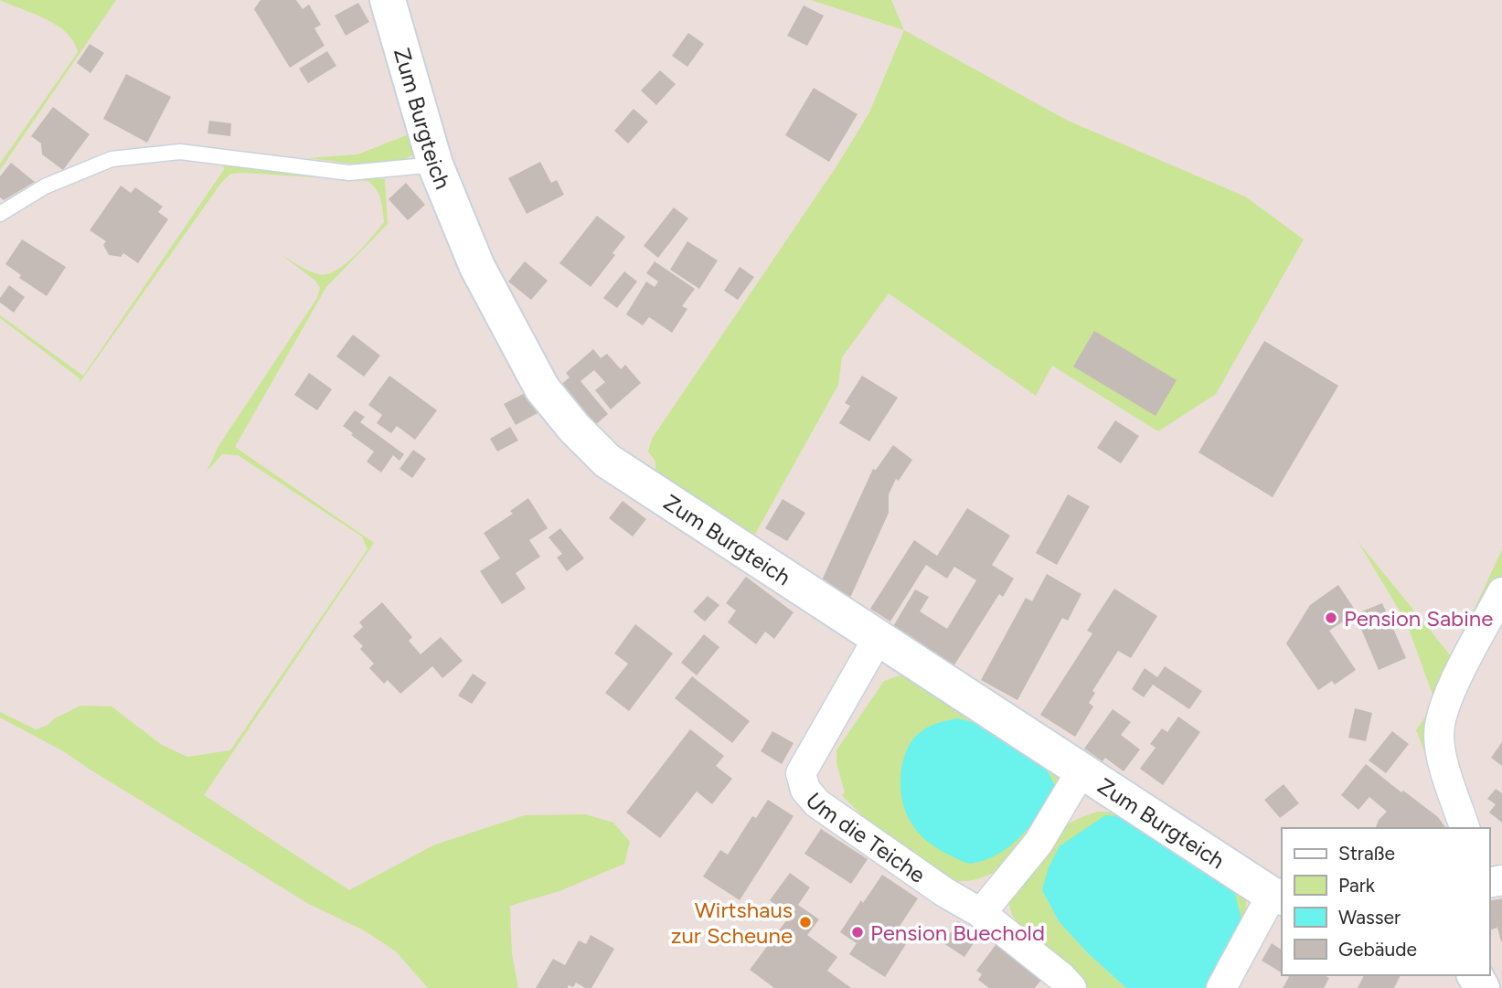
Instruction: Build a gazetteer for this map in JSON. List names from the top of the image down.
{
  "streets": {
    "street": ["Zum Burgteich", "Um die Teiche"]
  },
  "crossings": [
    ["Zum Burgteich", "Um die Teiche"]
  ],
  "places": ["Pension Sabine", "Wirtshaus zur Scheune", "Pension Buechold"],
  "legend": [
    "Straße",
    "Park",
    "Wasser",
    "Gebäude"
  ]
}
